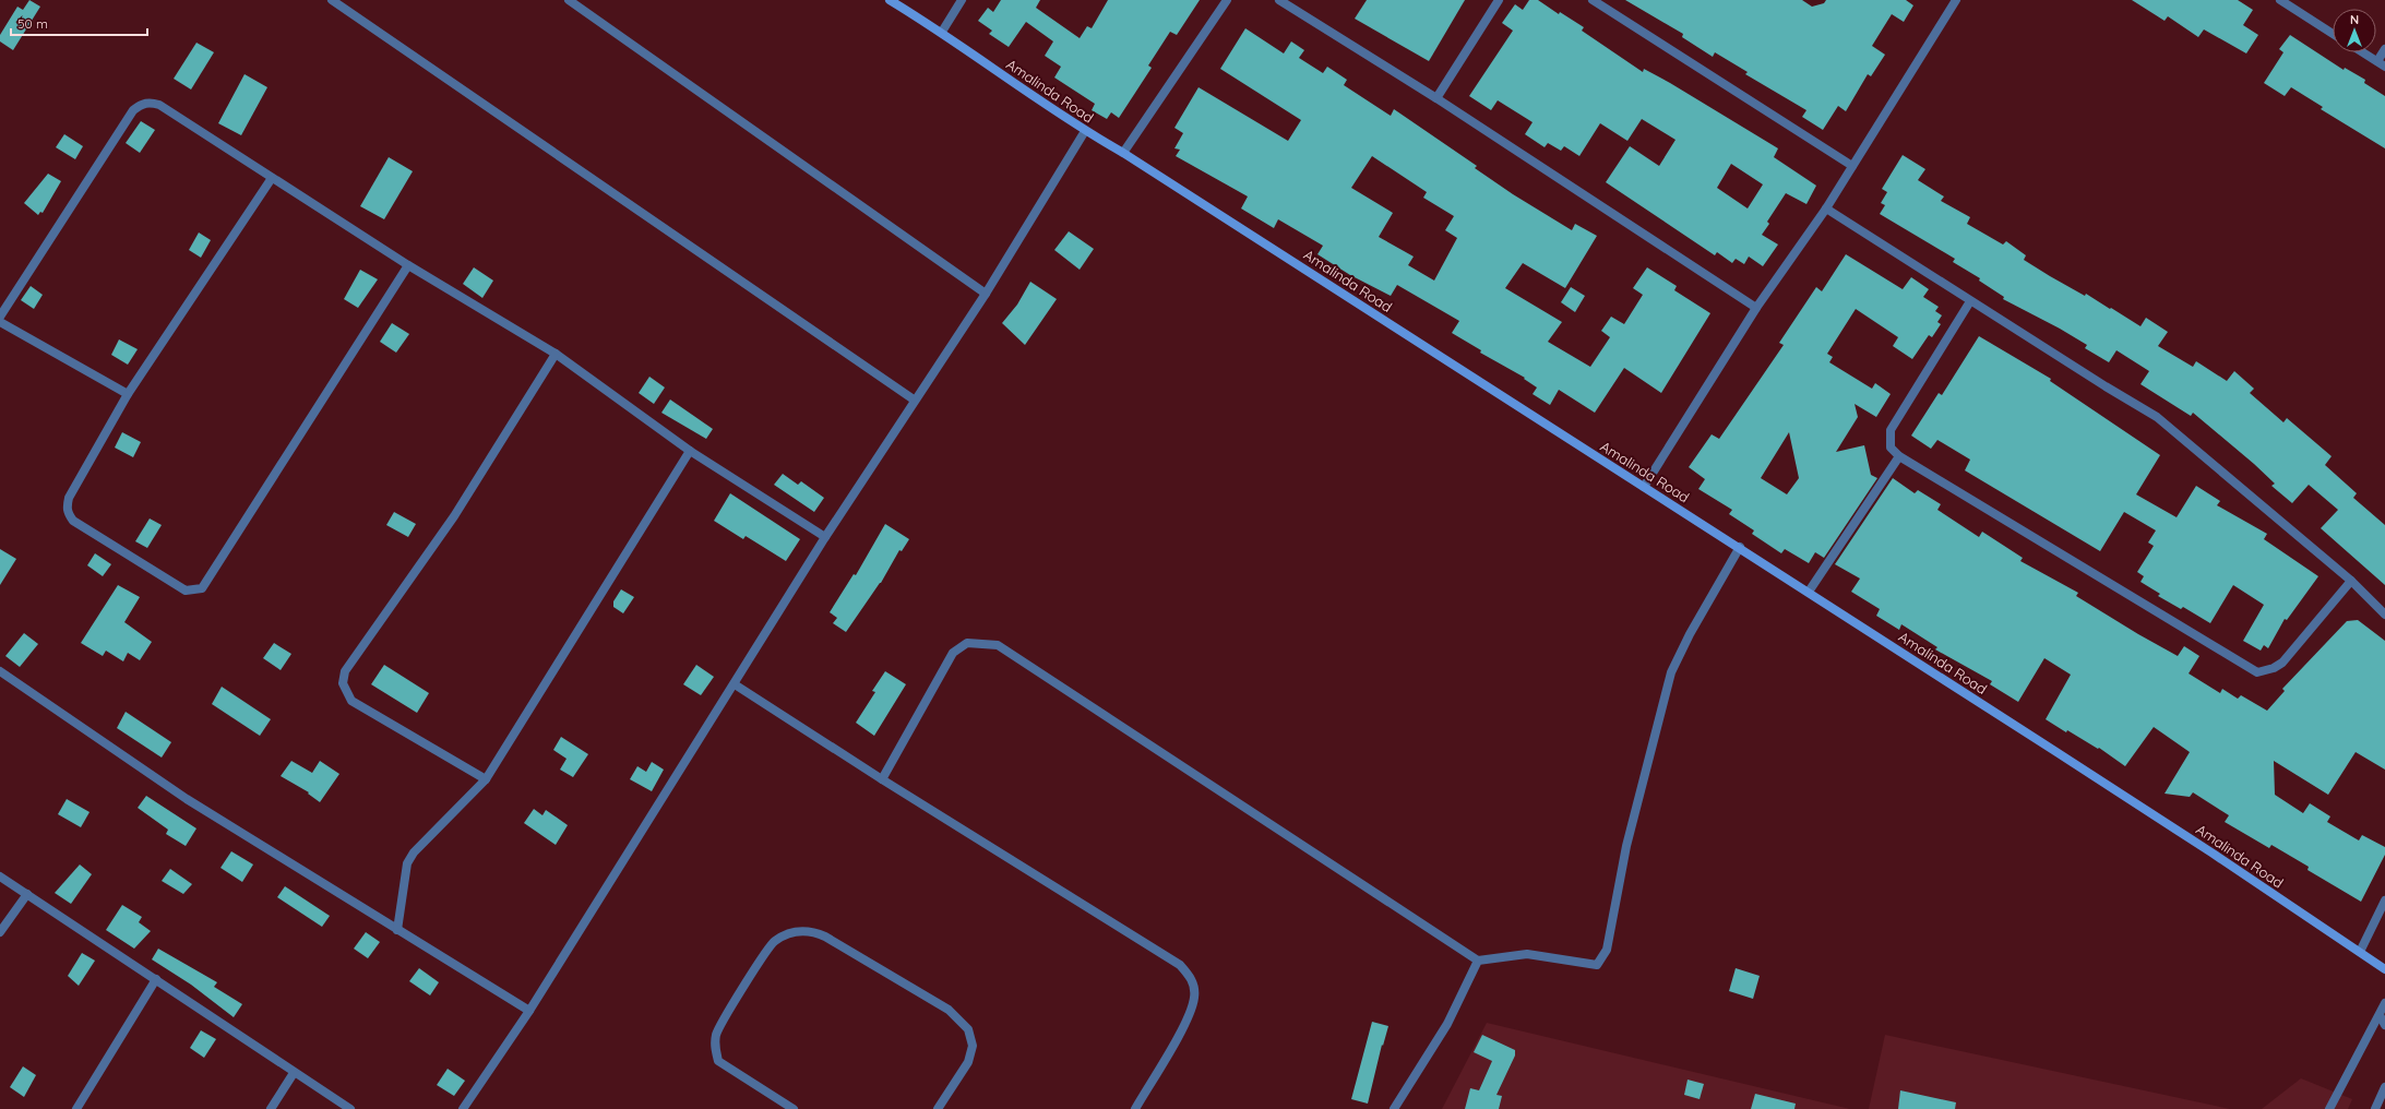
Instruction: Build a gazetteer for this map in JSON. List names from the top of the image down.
{
  "streets": {
    "street": ["Amalinda Road"]
  },
  "scale_bar": "50 m",
  "north": "top"
}
